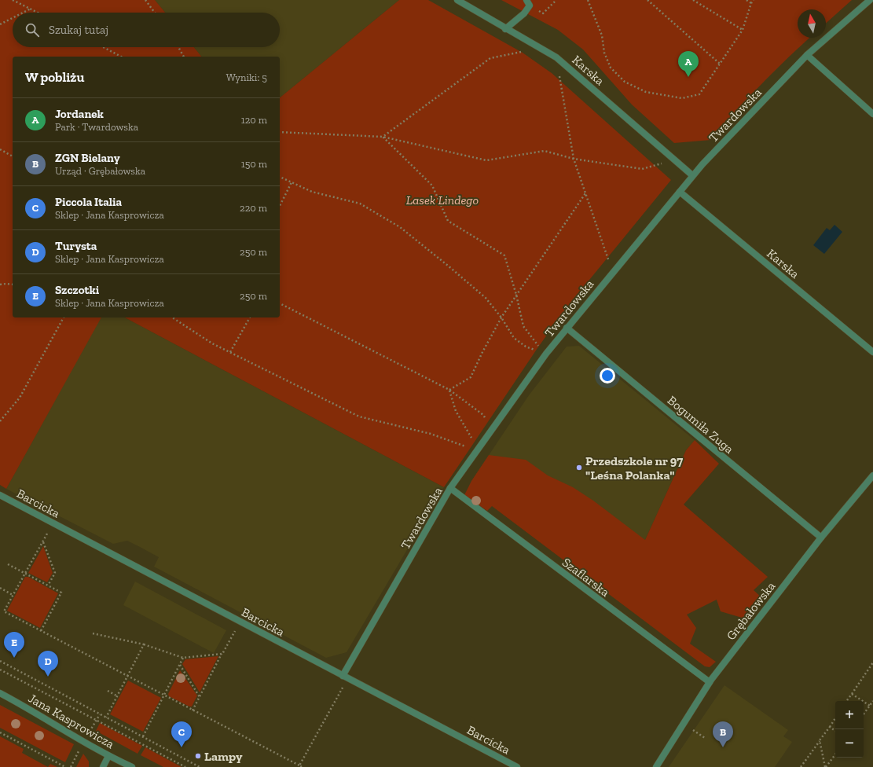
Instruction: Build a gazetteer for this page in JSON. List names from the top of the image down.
{
  "streets": {
    "street": [
      "Karska",
      "Twardowska",
      "Bogumiła Zuga",
      "Barcicka",
      "Szaflarska",
      "Grębałowska",
      "Jana Kasprowicza"
    ]
  },
  "crossings": [
    ["Karska", "Twardowska"],
    ["Twardowska", "Bogumiła Zuga"],
    ["Twardowska", "Barcicka"],
    ["Twardowska", "Szaflarska"],
    ["Bogumiła Zuga", "Grębałowska"],
    ["Szaflarska", "Grębałowska"]
  ],
  "parks": ["Lasek Lindego"],
  "places": ["Przedszkole nr 97 \"Leśna Polanka\"", "Lampy"],
  "north": "top",
  "page": {
    "search": "Szukaj tutaj",
    "pins": [
      "A",
      "E",
      "D",
      "B",
      "C"
    ],
    "heading": ["W pobliżu", "Wyniki: 5"],
    "list": [
      {
        "mark": "A",
        "name": "Jordanek",
        "note": "Park · Twardowska",
        "value": "120 m"
      },
      {
        "mark": "B",
        "name": "ZGN Bielany",
        "note": "Urząd · Grębałowska",
        "value": "150 m"
      },
      {
        "mark": "C",
        "name": "Piccola Italia",
        "note": "Sklep · Jana Kasprowicza",
        "value": "220 m"
      },
      {
        "mark": "D",
        "name": "Turysta",
        "note": "Sklep · Jana Kasprowicza",
        "value": "250 m"
      },
      {
        "mark": "E",
        "name": "Szczotki",
        "note": "Sklep · Jana Kasprowicza",
        "value": "250 m"
      }
    ],
    "map_buttons": ["+", "−"]
  }
}
